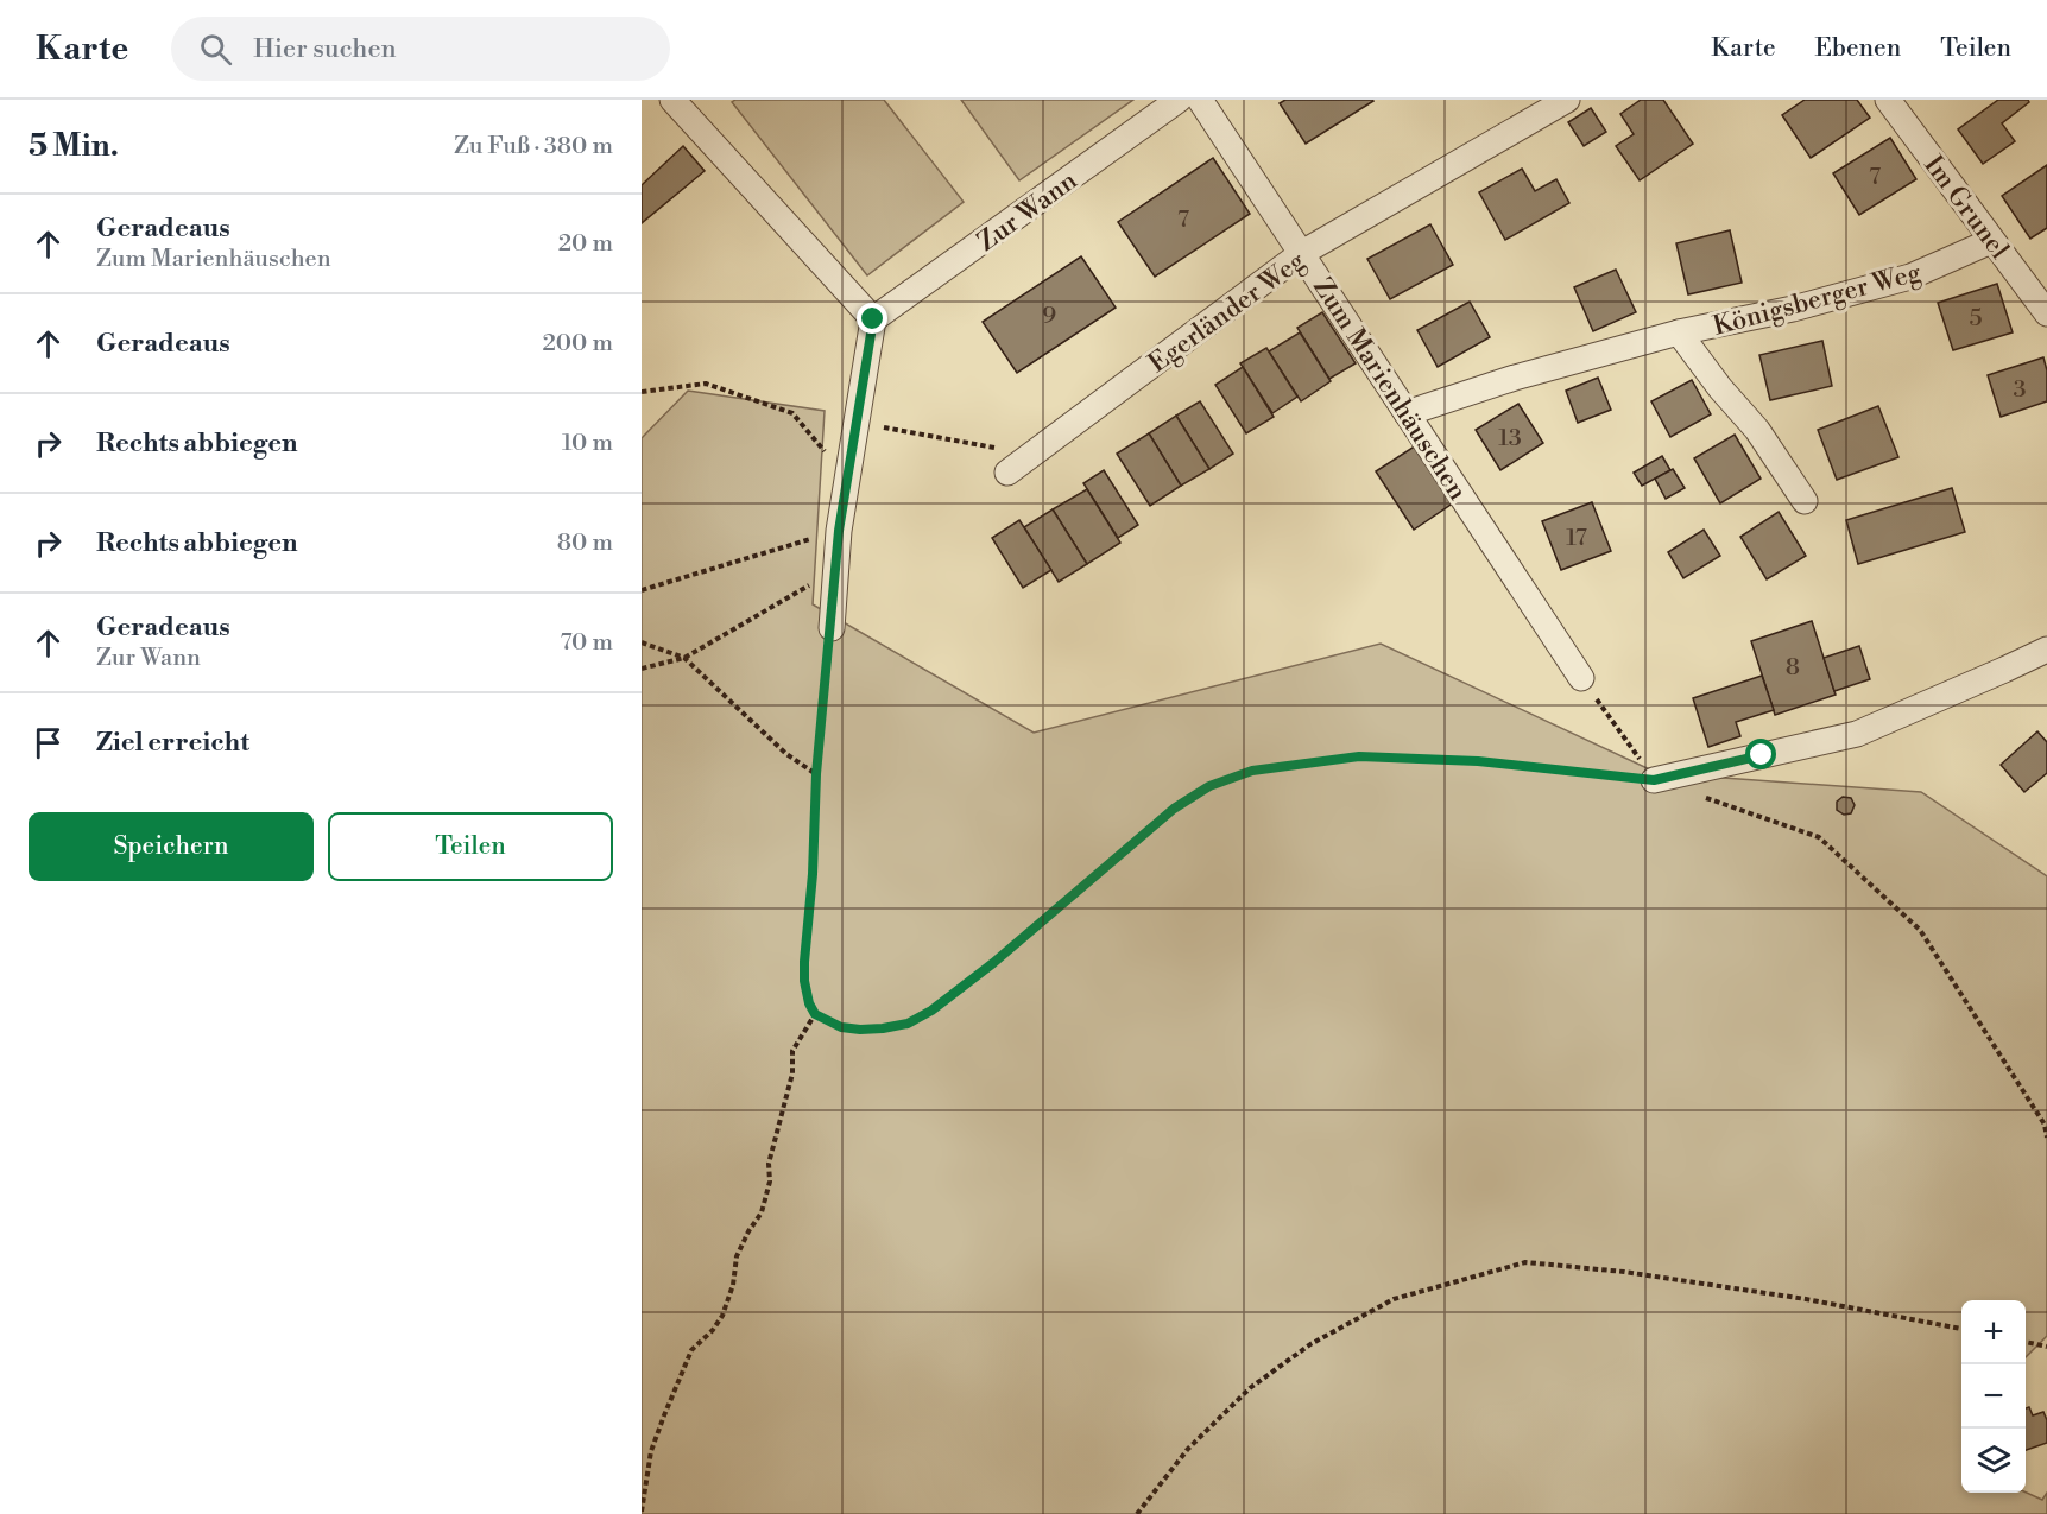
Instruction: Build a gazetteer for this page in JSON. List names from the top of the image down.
{
  "streets": {
    "street": [
      "Im Grunel",
      "Zur Wann",
      "Königsberger Weg",
      "Egerländer Weg",
      "Zum Marienhäuschen"
    ]
  },
  "crossings": [
    ["Im Grunel", "Königsberger Weg"],
    ["Königsberger Weg", "Zum Marienhäuschen"],
    ["Egerländer Weg", "Zum Marienhäuschen"]
  ],
  "house_numbers": [
    "7",
    "7",
    "9",
    "5",
    "3",
    "13",
    "17",
    "8"
  ],
  "page": {
    "header": "Karte",
    "search": "Hier suchen",
    "nav": ["Karte", "Ebenen", "Teilen"],
    "heading": ["5 Min.", "Zu Fuß · 380 m"],
    "list": [
      ["Geradeaus", "Zum Marienhäuschen", "20 m"],
      ["Geradeaus", "200 m"],
      ["Rechts abbiegen", "10 m"],
      ["Rechts abbiegen", "80 m"],
      ["Geradeaus", "Zur Wann", "70 m"],
      "Ziel erreicht"
    ],
    "buttons": ["Speichern", "Teilen"],
    "map_buttons": ["+", "−"]
  }
}
